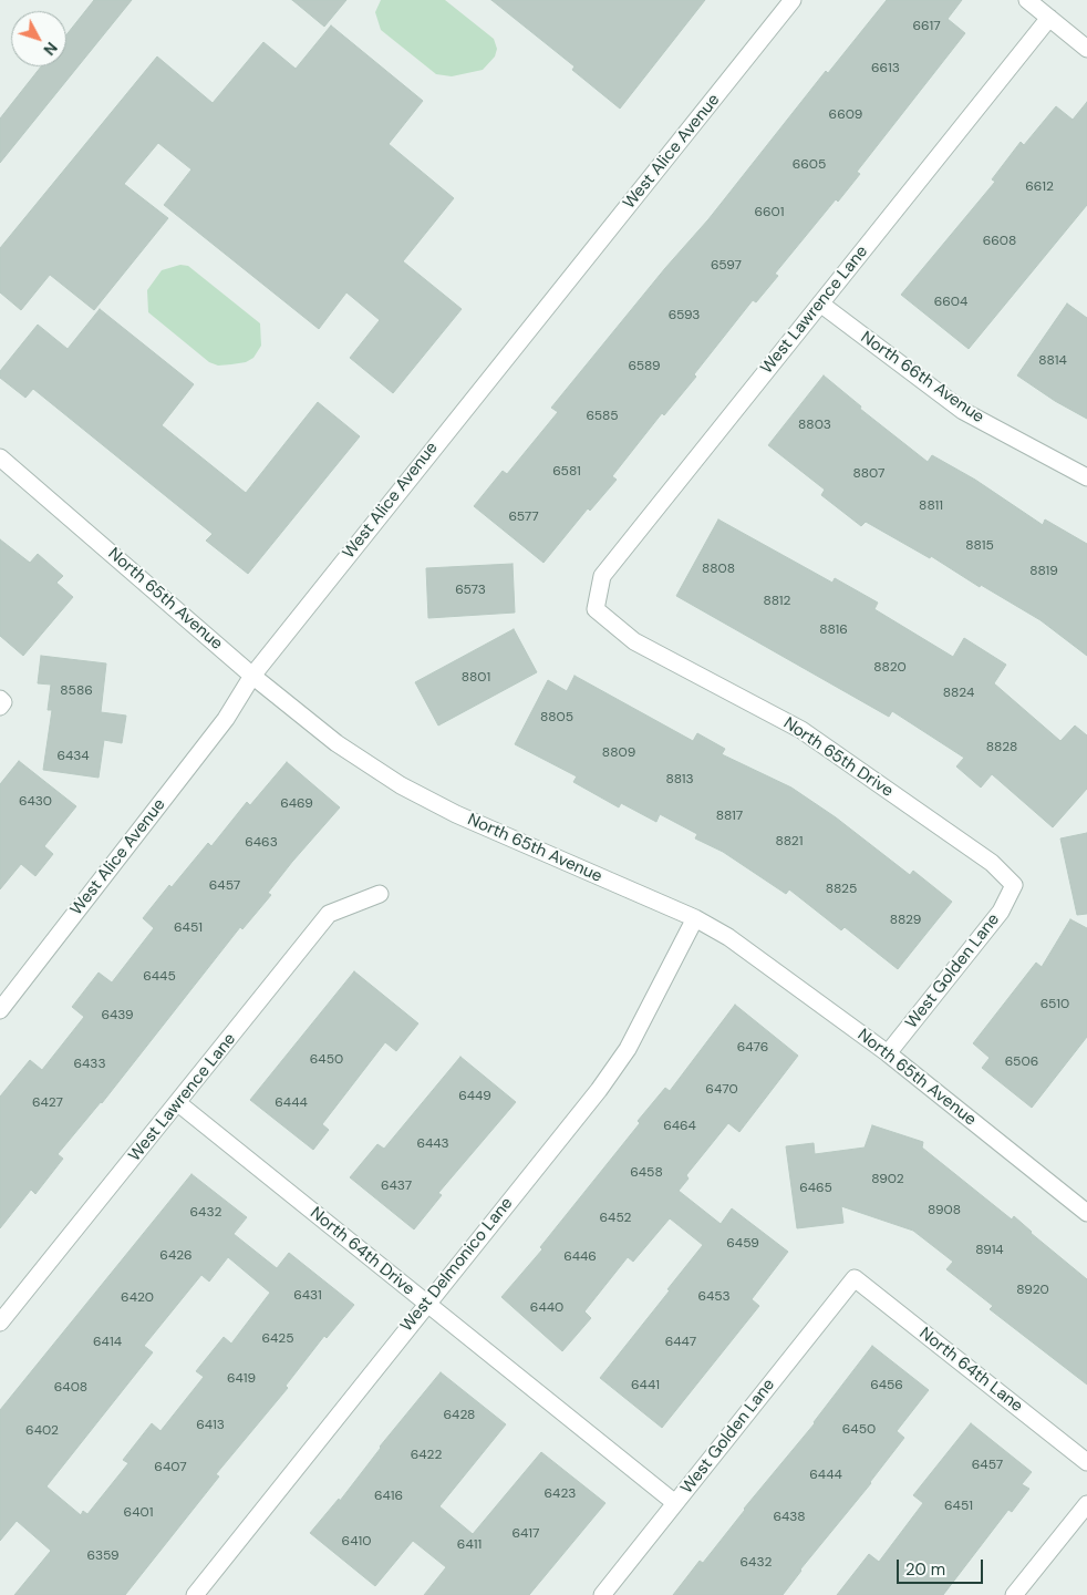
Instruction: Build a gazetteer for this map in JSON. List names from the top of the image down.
{
  "streets": {
    "street": [
      "West Alice Avenue",
      "West Lawrence Lane",
      "North 66th Avenue",
      "North 65th Avenue",
      "North 65th Drive",
      "West Golden Lane",
      "North 64th Drive",
      "West Delmonico Lane",
      "North 64th Lane"
    ]
  },
  "crossings": [
    ["West Alice Avenue", "North 65th Avenue"],
    ["West Lawrence Lane", "North 66th Avenue"],
    ["West Lawrence Lane", "North 65th Drive"],
    ["West Lawrence Lane", "North 64th Drive"],
    ["North 65th Avenue", "West Golden Lane"],
    ["North 65th Avenue", "West Delmonico Lane"],
    ["North 65th Drive", "West Golden Lane"],
    ["West Golden Lane", "North 64th Drive"],
    ["West Golden Lane", "North 64th Lane"],
    ["North 64th Drive", "West Delmonico Lane"]
  ],
  "house_numbers": [
    "6617",
    "6613",
    "6609",
    "6605",
    "6612",
    "6601",
    "6608",
    "6597",
    "6604",
    "6593",
    "8814",
    "6589",
    "6585",
    "8803",
    "6581",
    "8807",
    "8811",
    "6577",
    "8815",
    "8808",
    "8819",
    "6573",
    "8812",
    "8816",
    "8820",
    "8801",
    "8586",
    "8824",
    "8805",
    "8828",
    "8809",
    "6434",
    "8813",
    "6430",
    "6469",
    "8817",
    "8821",
    "6463",
    "6457",
    "8825",
    "8829",
    "6451",
    "6445",
    "6510",
    "6439",
    "6476",
    "6450",
    "6506",
    "6433",
    "6470",
    "6449",
    "6427",
    "6444",
    "6464",
    "6443",
    "6458",
    "8902",
    "6437",
    "6465",
    "8908",
    "6432",
    "6452",
    "6459",
    "8914",
    "6426",
    "6446",
    "8920",
    "6431",
    "6453",
    "6420",
    "6440",
    "6425",
    "6414",
    "6447",
    "6419",
    "6441",
    "6456",
    "6408",
    "6428",
    "6413",
    "6450",
    "6402",
    "6422",
    "6457",
    "6407",
    "6444",
    "6423",
    "6416",
    "6451",
    "6401",
    "6438",
    "6417",
    "6410",
    "6411",
    "6359",
    "6432"
  ],
  "scale_bar": "20 m",
  "north": "bottom right"
}
